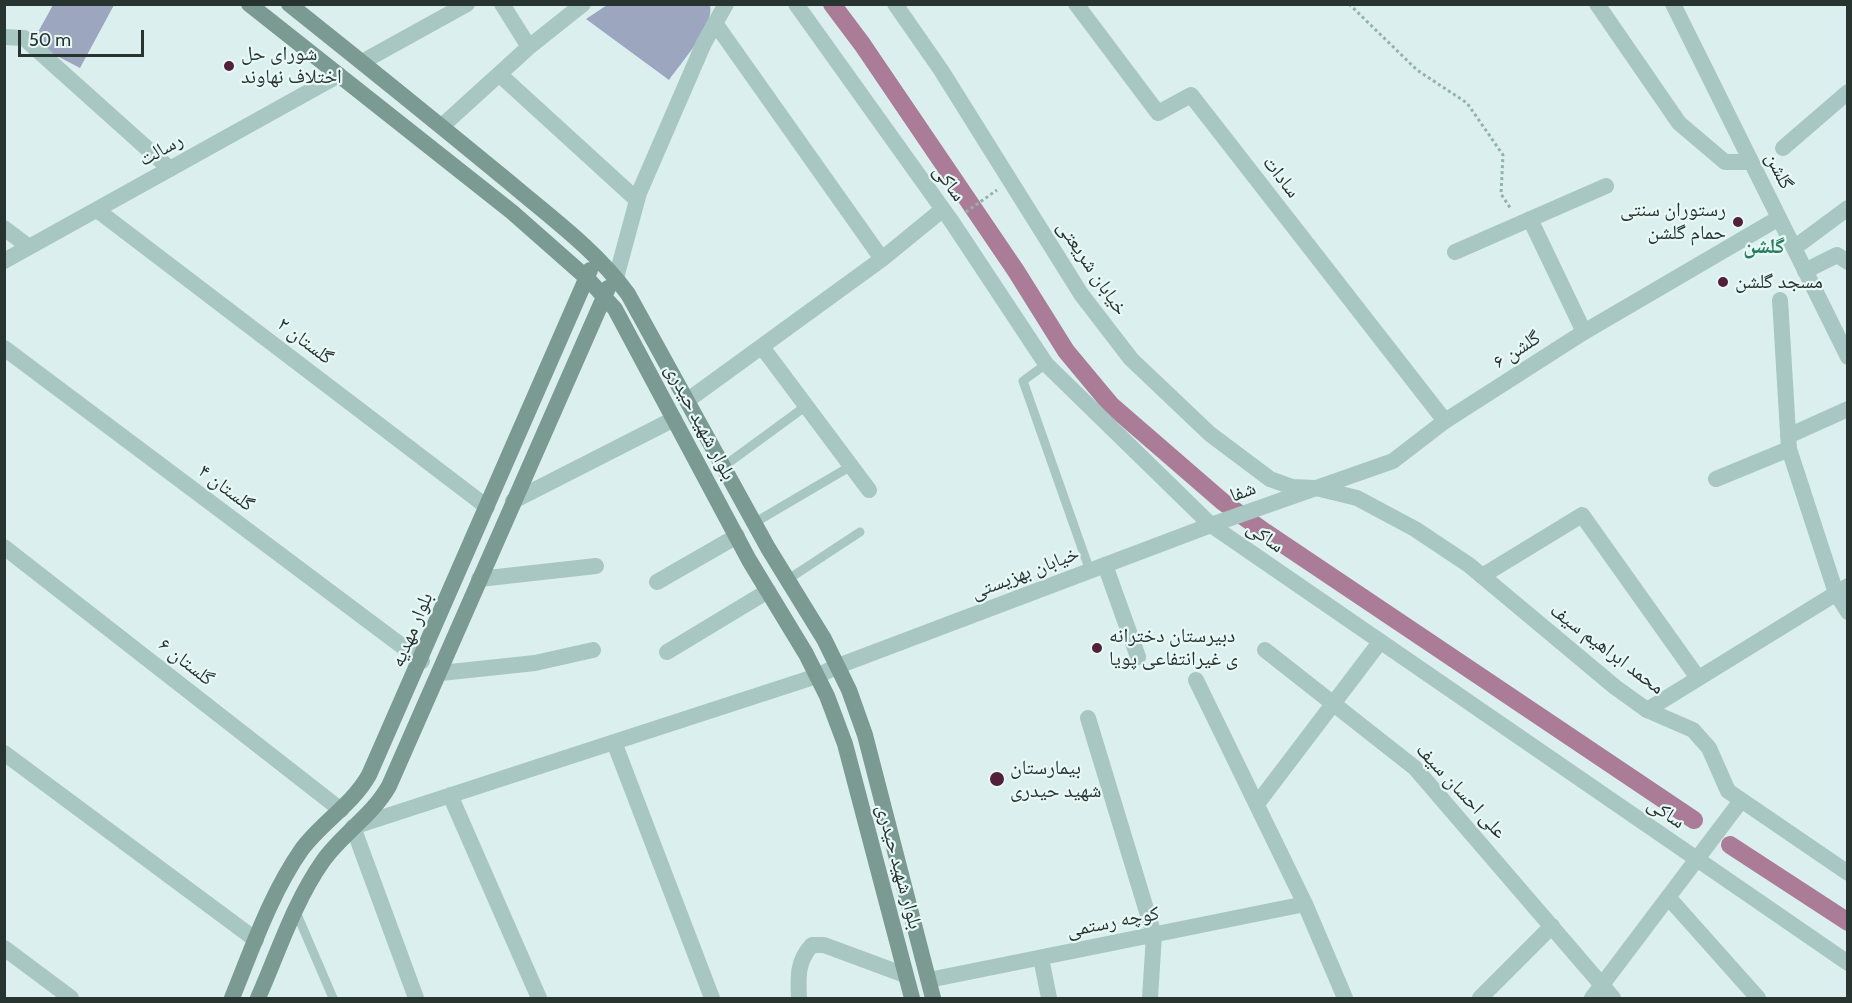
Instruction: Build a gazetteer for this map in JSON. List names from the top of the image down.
{
  "streets": {
    "main road": ["بلوار شهید حیدری", "بلوار مهدیه"],
    "street": [
      "رسالت",
      "گلشن",
      "سادات",
      "ساکی",
      "خیابان شریعتی",
      "گلستان ۲",
      "گلشن ۶",
      "گلستان ۴",
      "شفا",
      "خیابان بهزیستی",
      "محمد ابراهیم سیف",
      "گلستان ۶",
      "علی احسان سیف",
      "کوچه رستمی"
    ]
  },
  "crossings": [
    ["رسالت", "گلستان ۲"],
    ["رسالت", "بلوار شهید حیدری"],
    ["گلشن", "گلشن ۶"],
    ["سادات", "گلشن ۶"],
    ["ساکی", "شفا"],
    ["ساکی", "خیابان بهزیستی"],
    ["خیابان شریعتی", "گلشن ۶"],
    ["خیابان شریعتی", "محمد ابراهیم سیف"],
    ["گلستان ۲", "بلوار مهدیه"],
    ["گلشن ۶", "شفا"],
    ["گلشن ۶", "محمد ابراهیم سیف"],
    ["بلوار شهید حیدری", "خیابان بهزیستی"],
    ["بلوار شهید حیدری", "بلوار مهدیه"],
    ["بلوار شهید حیدری", "کوچه رستمی"],
    ["گلستان ۴", "بلوار مهدیه"],
    ["شفا", "خیابان بهزیستی"],
    ["بلوار مهدیه", "گلستان ۶"]
  ],
  "districts": ["گلشن"],
  "places": [
    "شورای حل اختلاف نهاوند",
    "رستوران سنتی حمام گلشن",
    "مسجد گلشن",
    "دبیرستان دخترانه ی غیرانتفاعی پویا",
    "بیمارستان شهید حیدری"
  ],
  "scale_bar": "50 m"
}
